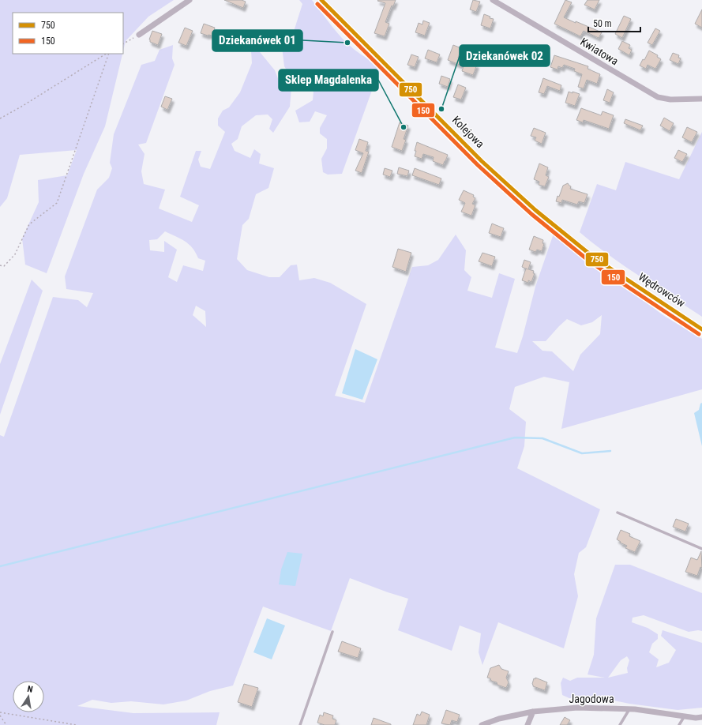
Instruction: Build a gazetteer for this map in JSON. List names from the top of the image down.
{
  "streets": {
    "street": [
      "Kwiatowa",
      "Kolejowa",
      "Wędrowców",
      "Jagodowa"
    ]
  },
  "crossings": [
    ["Kolejowa", "Wędrowców"]
  ],
  "places": ["Dziekanówek 01", "Dziekanówek 02", "Sklep Magdalenka"],
  "lines": ["transit line 750", "transit line 150"],
  "legend": ["750", "150"],
  "scale_bar": "50 m",
  "north": "top"
}
